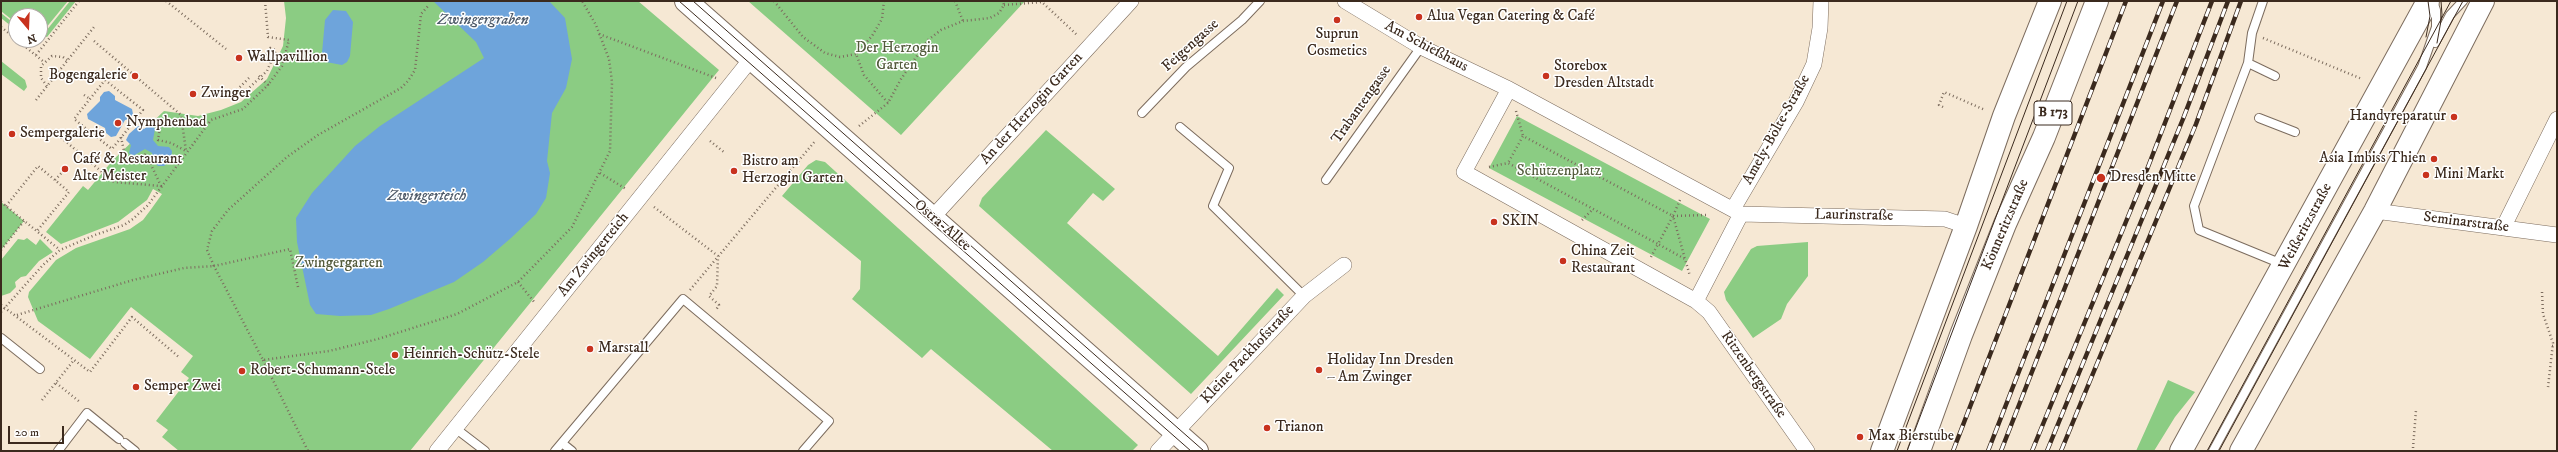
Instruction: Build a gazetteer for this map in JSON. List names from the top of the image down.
{
  "streets": {
    "main road": [
      "B 173",
      "Könneritzstraße",
      "Ostra-Allee",
      "Weißeritzstraße"
    ],
    "street": [
      "Am Schießhaus",
      "An der Herzogin Garten",
      "Amely-Bölte-Straße",
      "Laurinstraße",
      "Seminarstraße",
      "Am Zwingerteich",
      "Kleine Packhofstraße",
      "Ritzenbergstraße"
    ],
    "lane": ["Feigengasse", "Trabantengasse"]
  },
  "crossings": [
    ["Am Schießhaus", "Trabantengasse"],
    ["An der Herzogin Garten", "Ostra-Allee"],
    ["B 173", "Laurinstraße"],
    ["Amely-Bölte-Straße", "Laurinstraße"],
    ["Ostra-Allee", "Am Zwingerteich"],
    ["Ostra-Allee", "Kleine Packhofstraße"]
  ],
  "water": ["Zwingergraben", "Zwingerteich"],
  "parks": ["Der Herzogin Garten", "Schützenplatz", "Zwingergarten"],
  "places": [
    "Alua Vegan Catering & Café",
    "Suprun Cosmetics",
    "Wallpavillion",
    "Bogengalerie",
    "Storebox Dresden Altstadt",
    "Zwinger",
    "Handyreparatur",
    "Nymphenbad",
    "Sempergalerie",
    "Asia Imbiss Thien",
    "Café & Restaurant Alte Meister",
    "Bistro am Herzogin Garten",
    "Mini Markt",
    "Dresden Mitte",
    "SKIN",
    "China Zeit Restaurant",
    "Marstall",
    "Heinrich-Schütz-Stele",
    "Holiday Inn Dresden – Am Zwinger",
    "Robert-Schumann-Stele",
    "Semper Zwei",
    "Trianon",
    "Max Bierstube"
  ],
  "scale_bar": "20 m",
  "north": "bottom"
}
